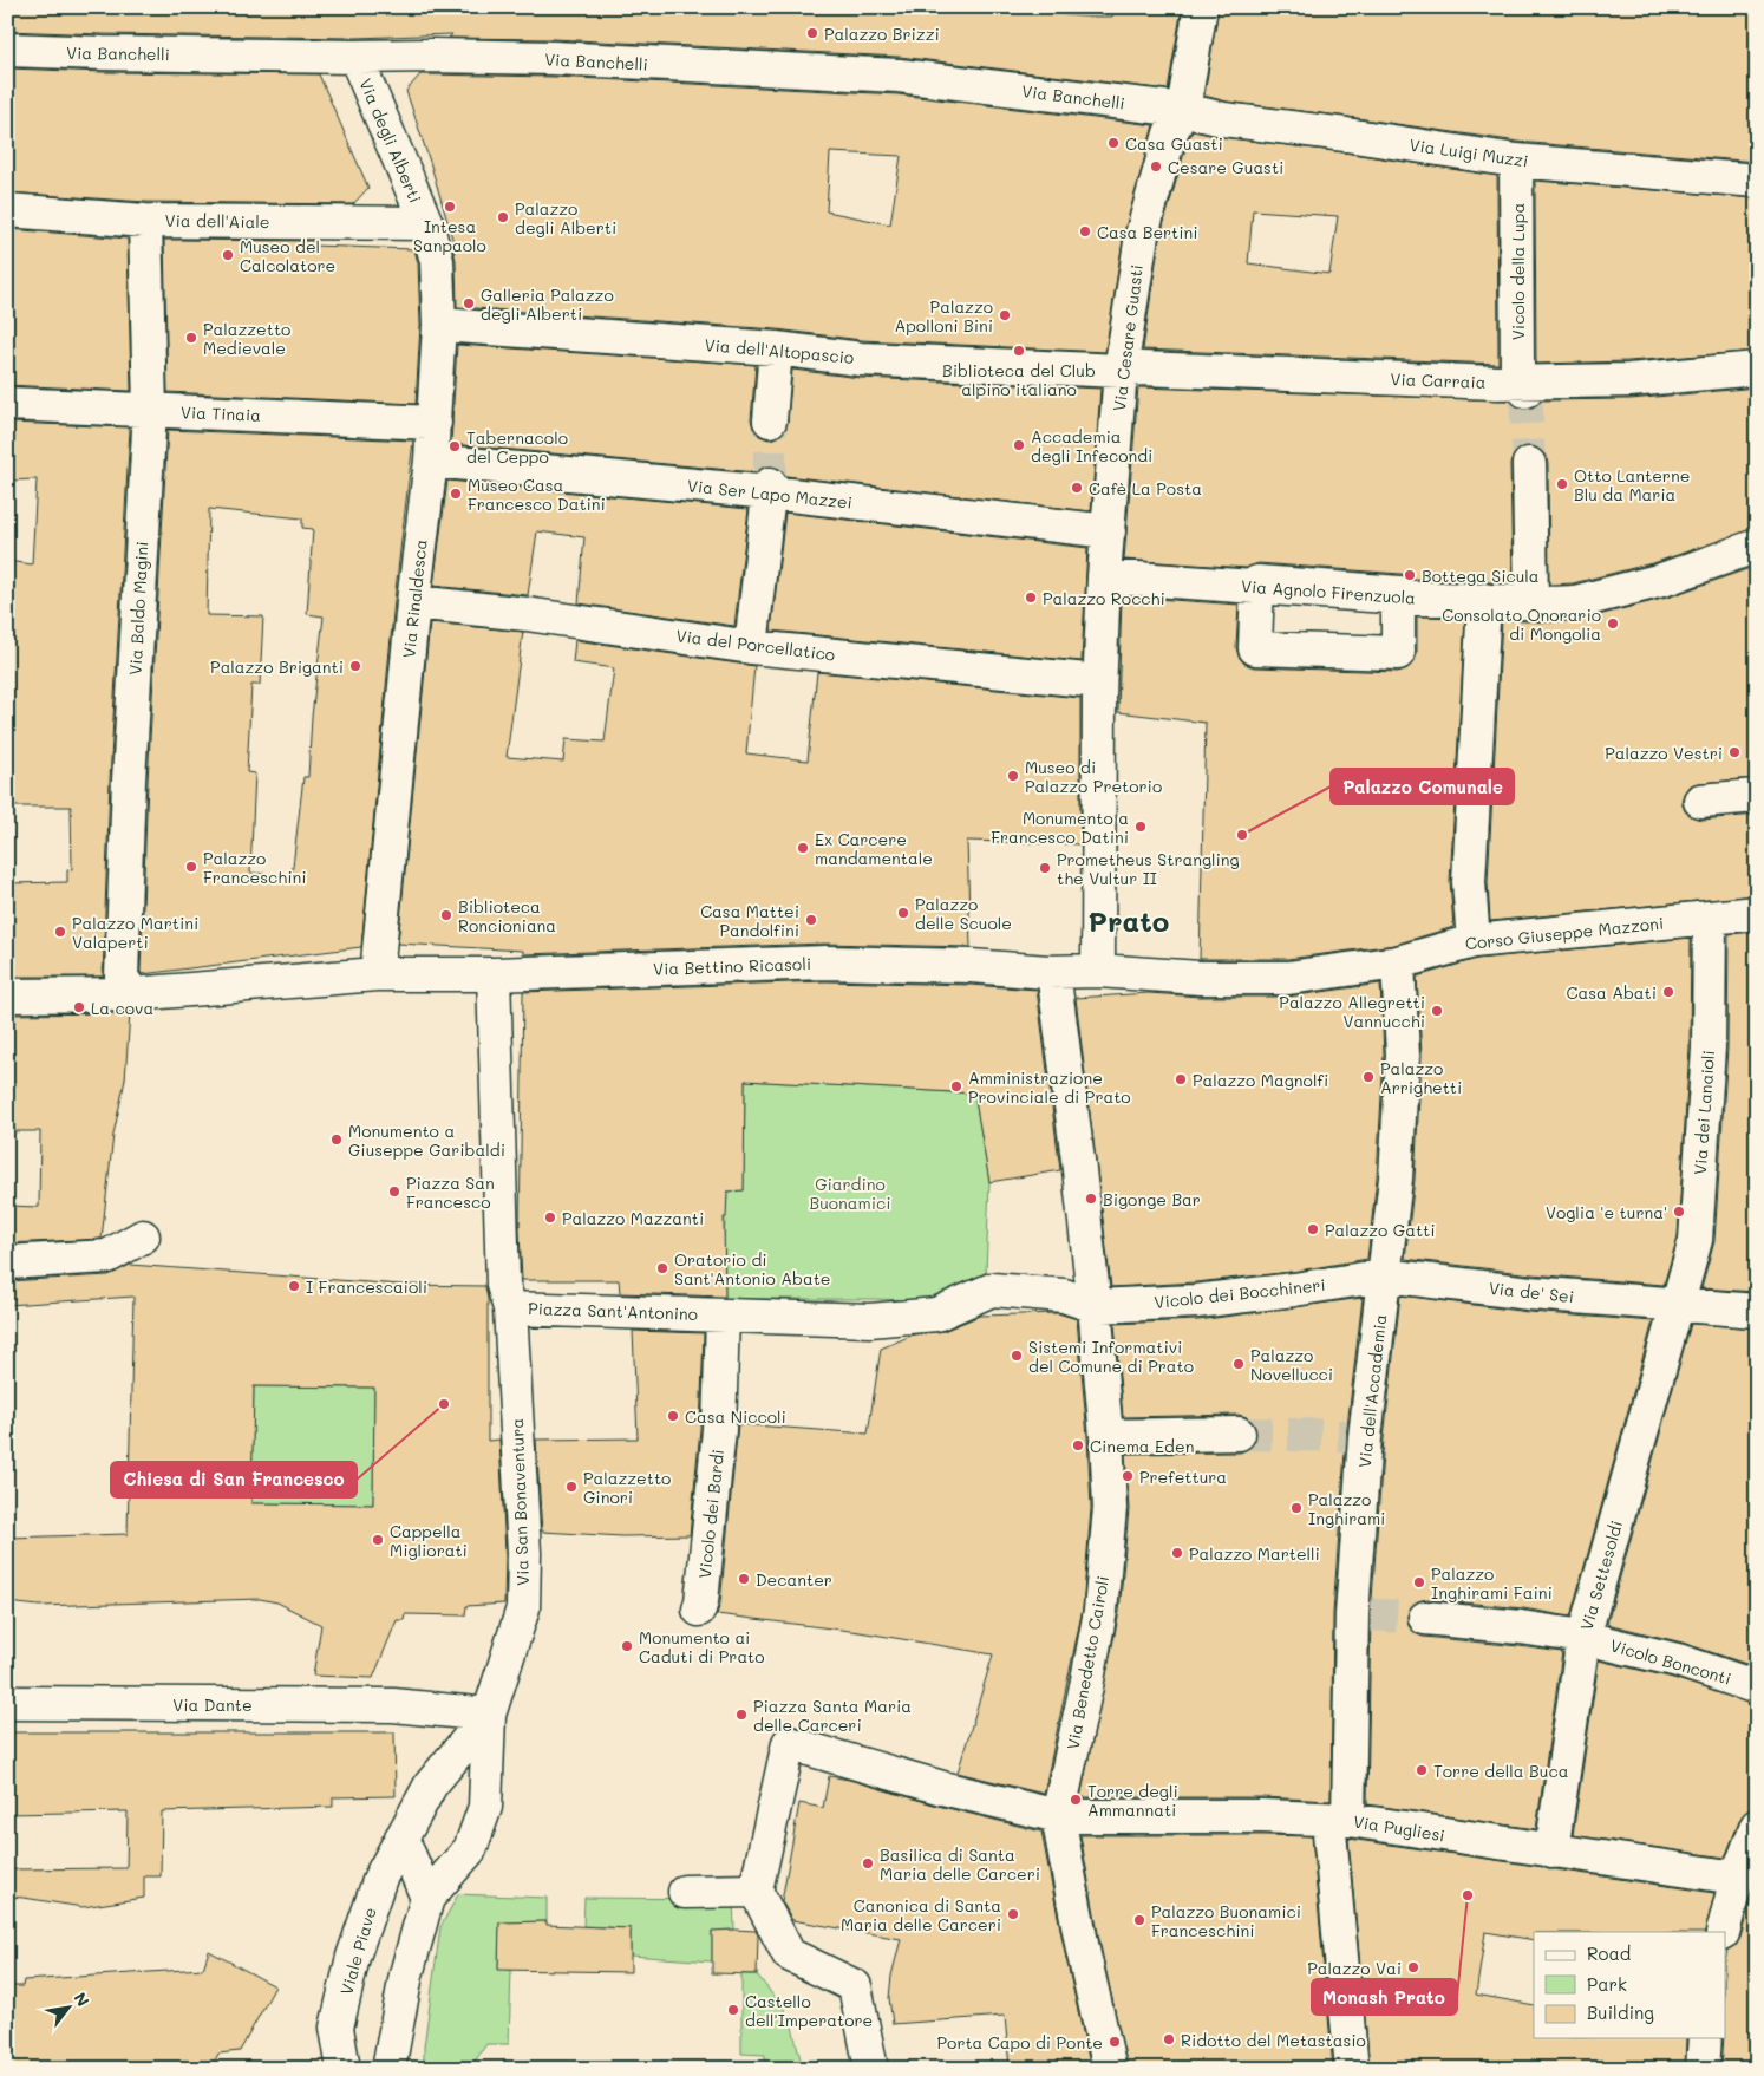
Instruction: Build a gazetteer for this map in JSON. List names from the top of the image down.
{
  "streets": {
    "street": [
      "Via Banchelli",
      "Via degli Alberti",
      "Via Luigi Muzzi",
      "Via dell'Aiale",
      "Vicolo della Lupa",
      "Via Cesare Guasti",
      "Via dell'Altopascio",
      "Via Carraia",
      "Via Tinaia",
      "Via Ser Lapo Mazzei",
      "Via Agnolo Firenzuola",
      "Via Rinaldesca",
      "Via Baldo Magini",
      "Via del Porcellatico",
      "Corso Giuseppe Mazzoni",
      "Via Bettino Ricasoli",
      "Via dei Lanaioli",
      "Via de' Sei",
      "Vicolo dei Bocchineri",
      "Piazza Sant'Antonino",
      "Via dell'Accademia",
      "Via San Bonaventura",
      "Vicolo dei Bardi",
      "Via Settesoldi",
      "Vicolo Bonconti",
      "Via Benedetto Cairoli",
      "Via Dante",
      "Via Pugliesi",
      "Viale Piave"
    ]
  },
  "crossings": [
    ["Via Banchelli", "Via degli Alberti"],
    ["Via Banchelli", "Via Luigi Muzzi"],
    ["Via Banchelli", "Via Cesare Guasti"],
    ["Via degli Alberti", "Via dell'Aiale"],
    ["Via degli Alberti", "Via Rinaldesca"],
    ["Via Luigi Muzzi", "Vicolo della Lupa"],
    ["Via Luigi Muzzi", "Via Cesare Guasti"],
    ["Via dell'Aiale", "Via Rinaldesca"],
    ["Via dell'Aiale", "Via Baldo Magini"],
    ["Vicolo della Lupa", "Via Carraia"],
    ["Via Cesare Guasti", "Via dell'Altopascio"],
    ["Via Cesare Guasti", "Via Carraia"],
    ["Via Cesare Guasti", "Via Ser Lapo Mazzei"],
    ["Via Cesare Guasti", "Via Agnolo Firenzuola"],
    ["Via Cesare Guasti", "Via del Porcellatico"],
    ["Via Cesare Guasti", "Corso Giuseppe Mazzoni"],
    ["Via Cesare Guasti", "Via Bettino Ricasoli"],
    ["Via dell'Altopascio", "Via Carraia"],
    ["Via dell'Altopascio", "Via Rinaldesca"],
    ["Via Tinaia", "Via Rinaldesca"],
    ["Via Tinaia", "Via Baldo Magini"],
    ["Via Ser Lapo Mazzei", "Via Rinaldesca"],
    ["Via Rinaldesca", "Via del Porcellatico"],
    ["Corso Giuseppe Mazzoni", "Via Bettino Ricasoli"],
    ["Corso Giuseppe Mazzoni", "Via dei Lanaioli"],
    ["Corso Giuseppe Mazzoni", "Via dell'Accademia"],
    ["Via Bettino Ricasoli", "Via Benedetto Cairoli"],
    ["Via dei Lanaioli", "Via de' Sei"],
    ["Via dei Lanaioli", "Via Settesoldi"],
    ["Via de' Sei", "Vicolo dei Bocchineri"],
    ["Via de' Sei", "Via dell'Accademia"],
    ["Via de' Sei", "Via Settesoldi"],
    ["Vicolo dei Bocchineri", "Piazza Sant'Antonino"],
    ["Vicolo dei Bocchineri", "Via dell'Accademia"],
    ["Vicolo dei Bocchineri", "Via Benedetto Cairoli"],
    ["Piazza Sant'Antonino", "Via San Bonaventura"],
    ["Piazza Sant'Antonino", "Vicolo dei Bardi"],
    ["Piazza Sant'Antonino", "Via Benedetto Cairoli"],
    ["Via dell'Accademia", "Via Pugliesi"],
    ["Via San Bonaventura", "Via Dante"],
    ["Via San Bonaventura", "Viale Piave"],
    ["Via Settesoldi", "Vicolo Bonconti"],
    ["Via Settesoldi", "Via Pugliesi"],
    ["Via Benedetto Cairoli", "Via Pugliesi"],
    ["Via Dante", "Viale Piave"]
  ],
  "districts": ["Prato"],
  "parks": ["Giardino Buonamici"],
  "places": [
    "Palazzo Brizzi",
    "Casa Guasti",
    "Cesare Guasti",
    "Intesa Sanpaolo",
    "Palazzo degli Alberti",
    "Casa Bertini",
    "Museo del Calcolatore",
    "Galleria Palazzo degli Alberti",
    "Palazzo Apolloni Bini",
    "Palazzetto Medievale",
    "Biblioteca del Club alpino italiano",
    "Accademia degli Infecondi",
    "Tabernacolo del Ceppo",
    "Otto Lanterne Blu da Maria",
    "Cafè La Posta",
    "Museo Casa Francesco Datini",
    "Bottega Sicula",
    "Palazzo Rocchi",
    "Consolato Onorario di Mongolia",
    "Palazzo Briganti",
    "Palazzo Vestri",
    "Museo di Palazzo Pretorio",
    "Monumento a Francesco Datini",
    "Palazzo Comunale",
    "Ex Carcere mandamentale",
    "Palazzo Franceschini",
    "Prometheus Strangling the Vultur II",
    "Palazzo delle Scuole",
    "Biblioteca Roncioniana",
    "Casa Mattei Pandolfini",
    "Palazzo Martini Valaperti",
    "Casa Abati",
    "La cova",
    "Palazzo Allegretti Vannucchi",
    "Palazzo Arrighetti",
    "Palazzo Magnolfi",
    "Amministrazione Provinciale di Prato",
    "Monumento a Giuseppe Garibaldi",
    "Piazza San Francesco",
    "Bigonge Bar",
    "Voglia 'e turna'",
    "Palazzo Mazzanti",
    "Palazzo Gatti",
    "Oratorio di Sant'Antonio Abate",
    "I Francescaioli",
    "Sistemi Informativi del Comune di Prato",
    "Palazzo Novellucci",
    "Chiesa di San Francesco",
    "Casa Niccoli",
    "Cinema Eden",
    "Prefettura",
    "Palazzetto Ginori",
    "Palazzo Inghirami",
    "Cappella Migliorati",
    "Palazzo Martelli",
    "Decanter",
    "Palazzo Inghirami Faini",
    "Monumento ai Caduti di Prato",
    "Piazza Santa Maria delle Carceri",
    "Torre della Buca",
    "Torre degli Ammannati",
    "Basilica di Santa Maria delle Carceri",
    "Monash Prato",
    "Canonica di Santa Maria delle Carceri",
    "Palazzo Buonamici Franceschini",
    "Palazzo Vai",
    "Castello dell'Imperatore",
    "Ridotto del Metastasio",
    "Porta Capo di Ponte"
  ],
  "legend": ["Road", "Park", "Building"],
  "north": "top right"
}
